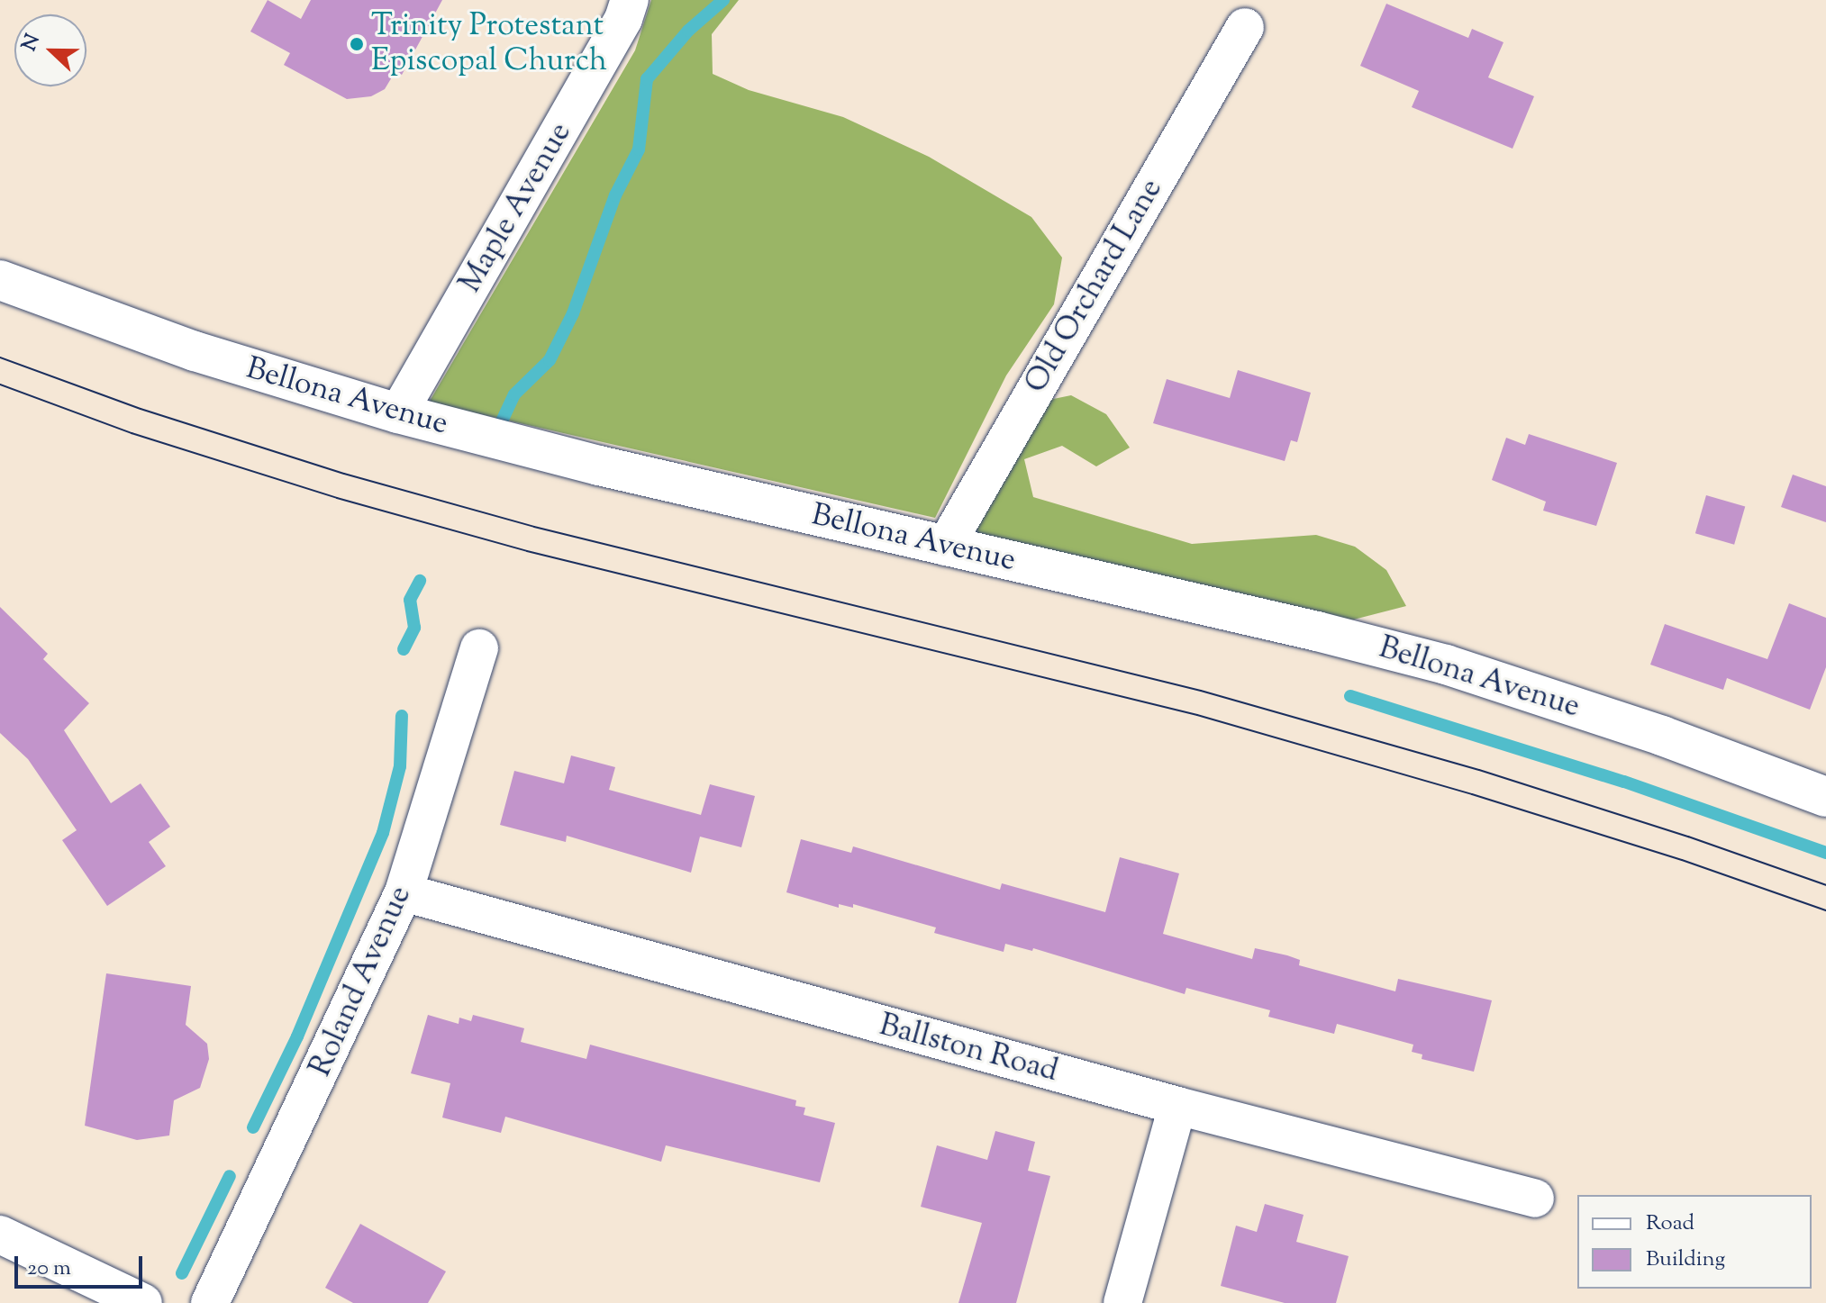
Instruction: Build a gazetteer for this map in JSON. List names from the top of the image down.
{
  "streets": {
    "street": [
      "Maple Avenue",
      "Old Orchard Lane",
      "Bellona Avenue",
      "Roland Avenue",
      "Ballston Road"
    ]
  },
  "crossings": [
    ["Maple Avenue", "Bellona Avenue"],
    ["Old Orchard Lane", "Bellona Avenue"],
    ["Roland Avenue", "Ballston Road"]
  ],
  "places": ["Trinity Protestant Episcopal Church"],
  "legend": ["Road", "Building"],
  "scale_bar": "20 m",
  "north": "left"
}
